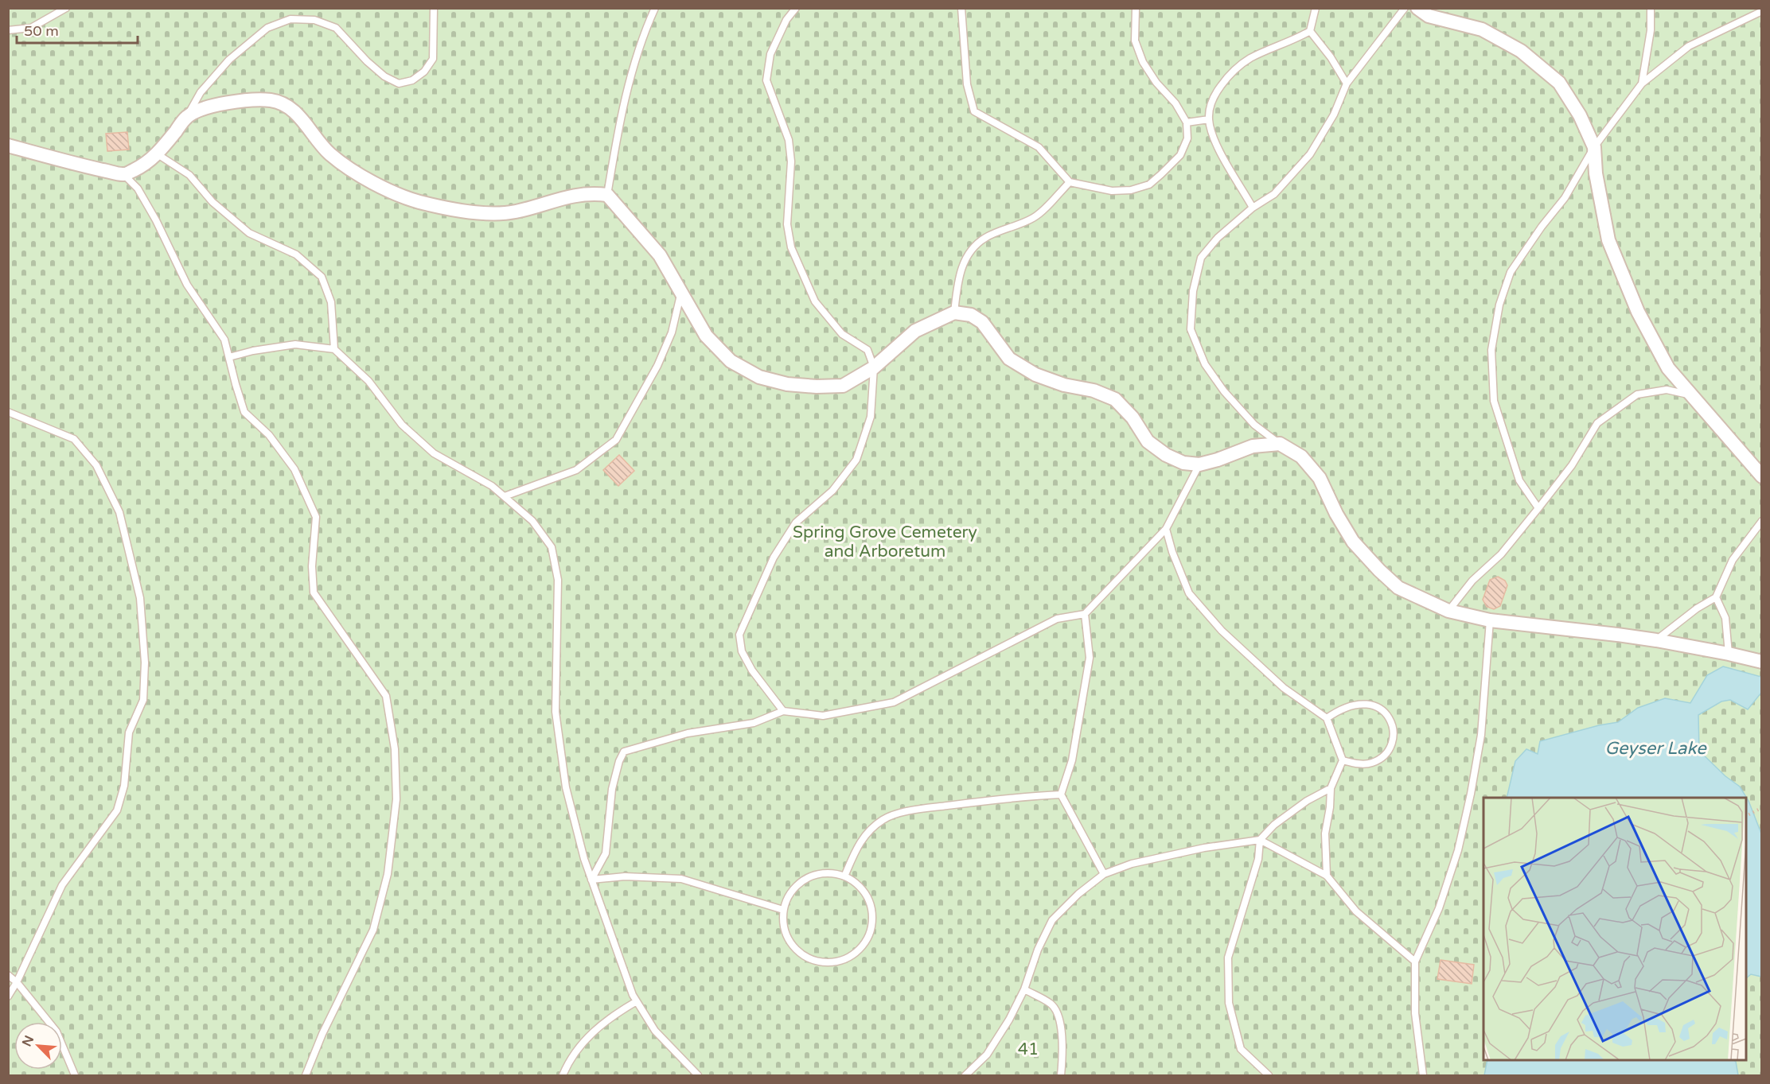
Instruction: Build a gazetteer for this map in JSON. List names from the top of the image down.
{
  "water": ["Geyser Lake"],
  "parks": ["Spring Grove Cemetery and Arboretum", "41"],
  "scale_bar": "50 m",
  "north": "top left"
}
